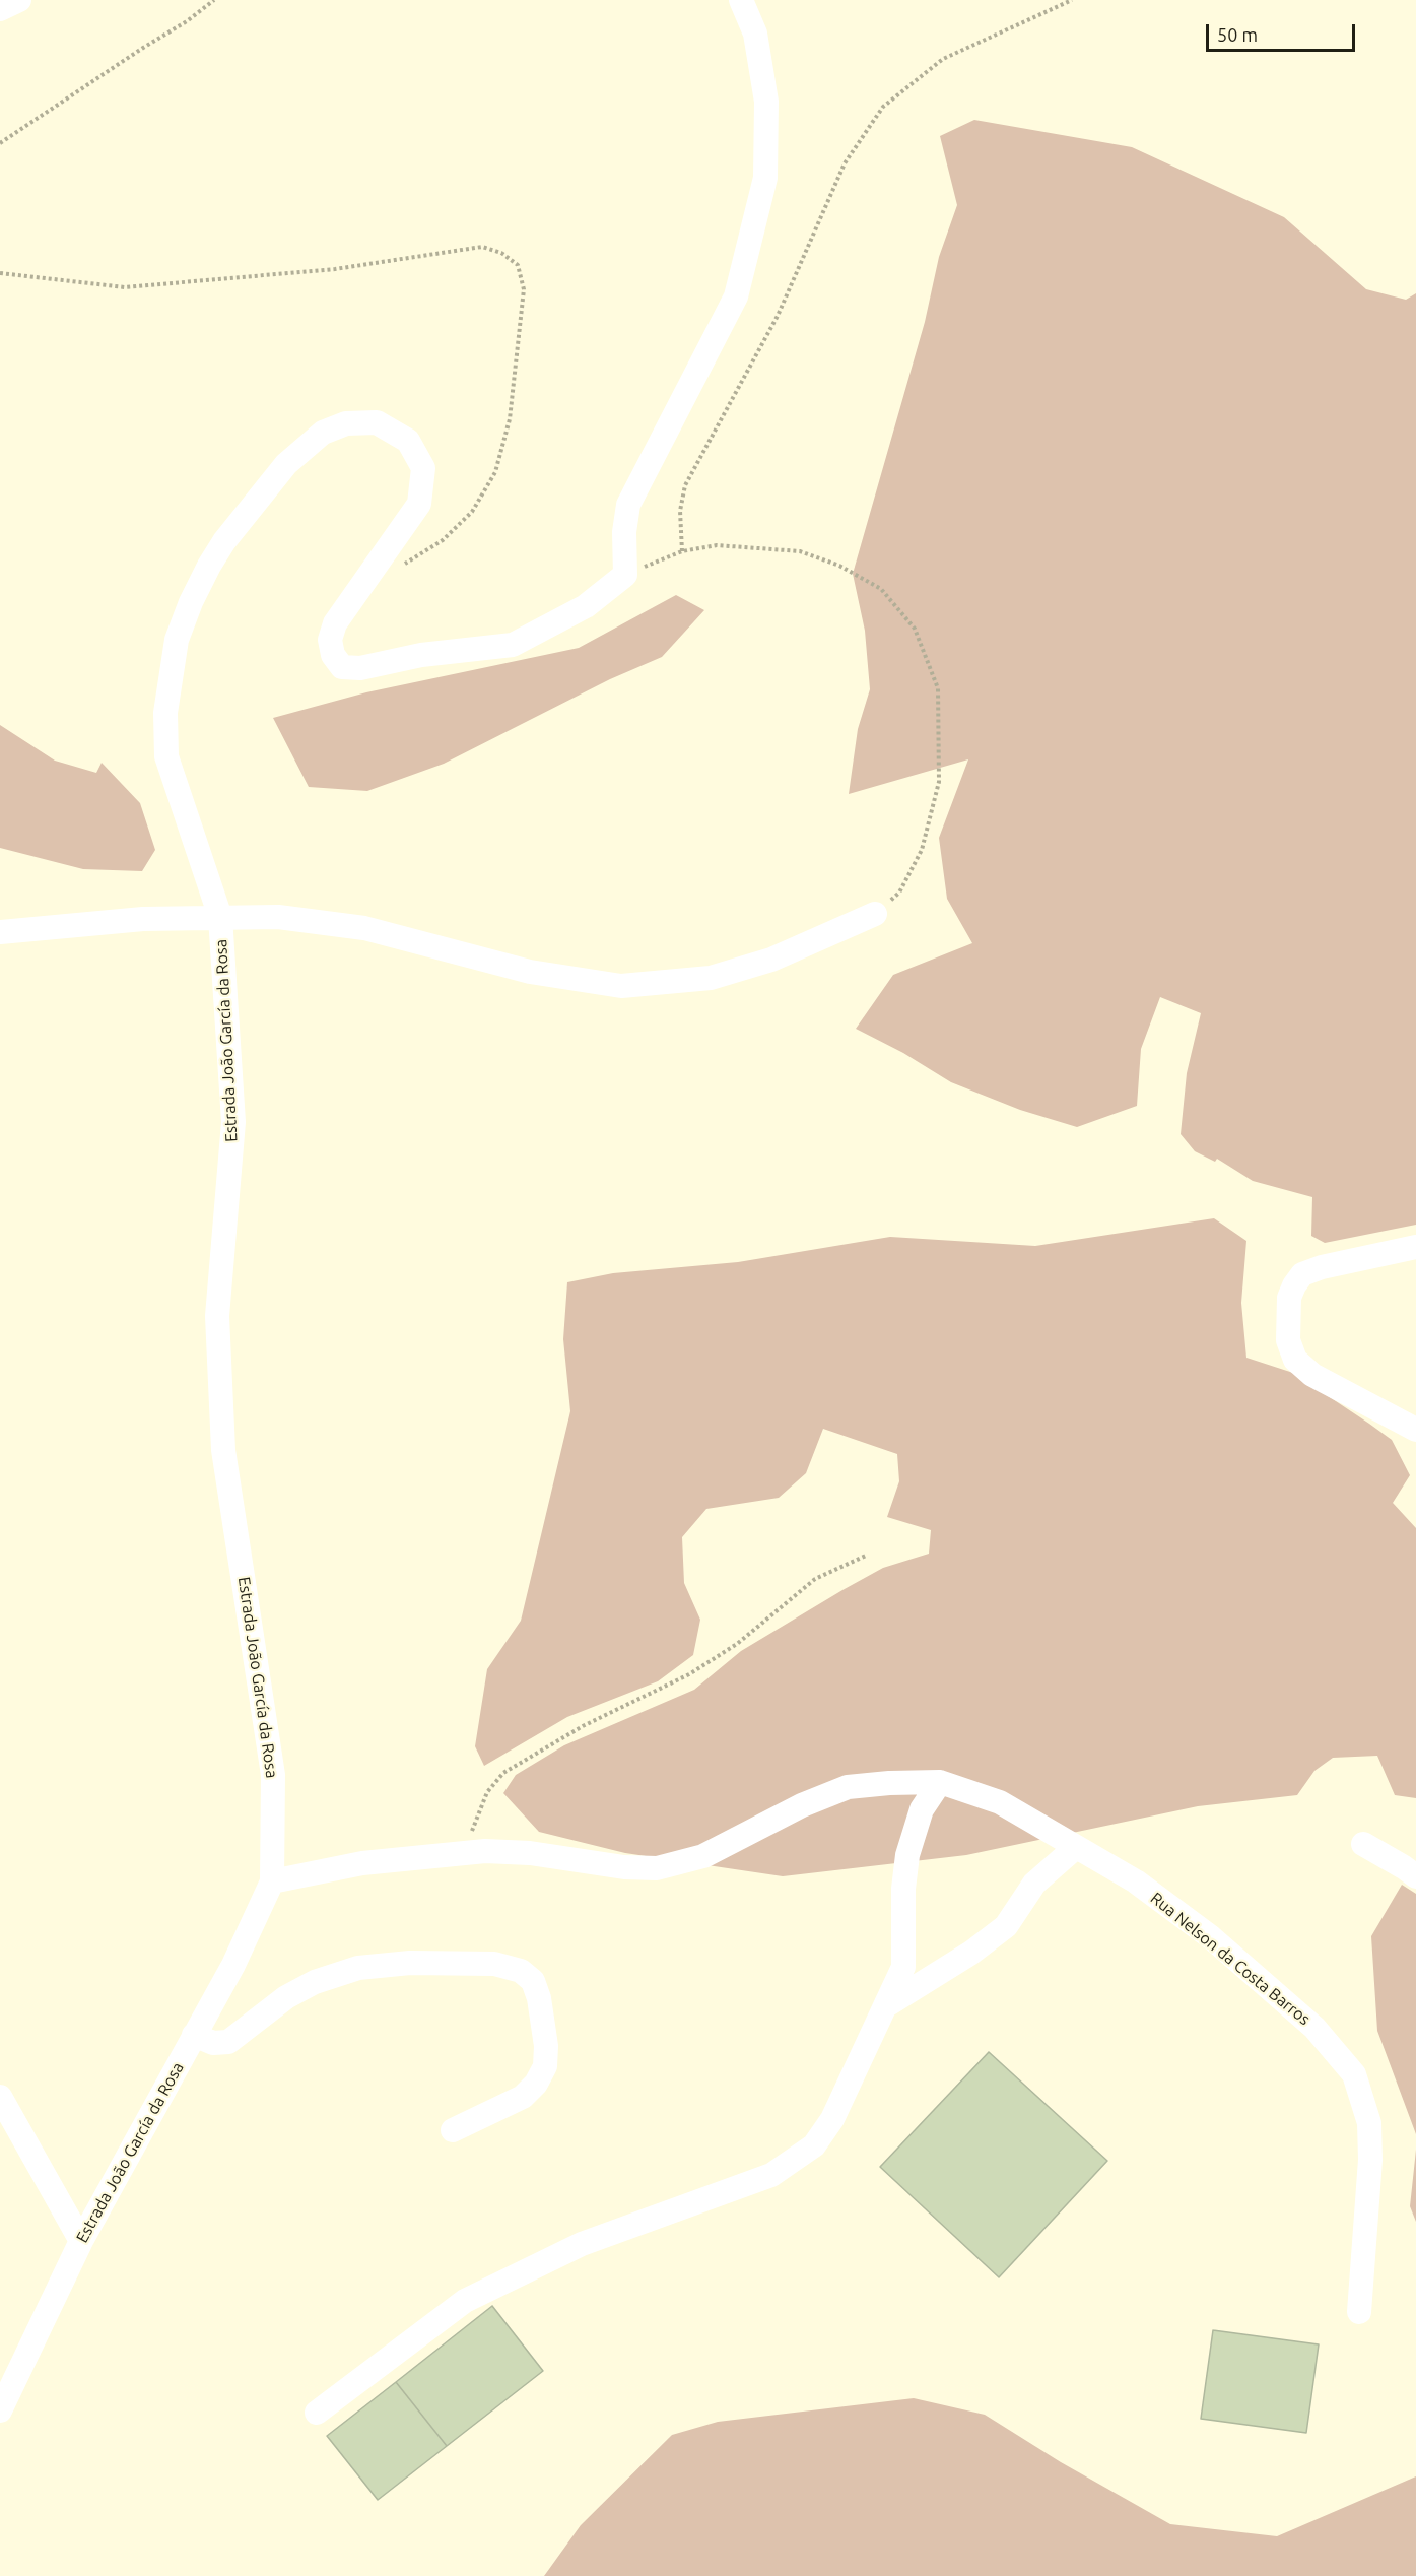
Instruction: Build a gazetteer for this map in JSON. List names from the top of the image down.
{
  "streets": {
    "street": ["Estrada João García da Rosa", "Rua Nelson da Costa Barros"]
  },
  "crossings": [
    ["Estrada João García da Rosa", "Rua Nelson da Costa Barros"]
  ],
  "scale_bar": "50 m"
}
